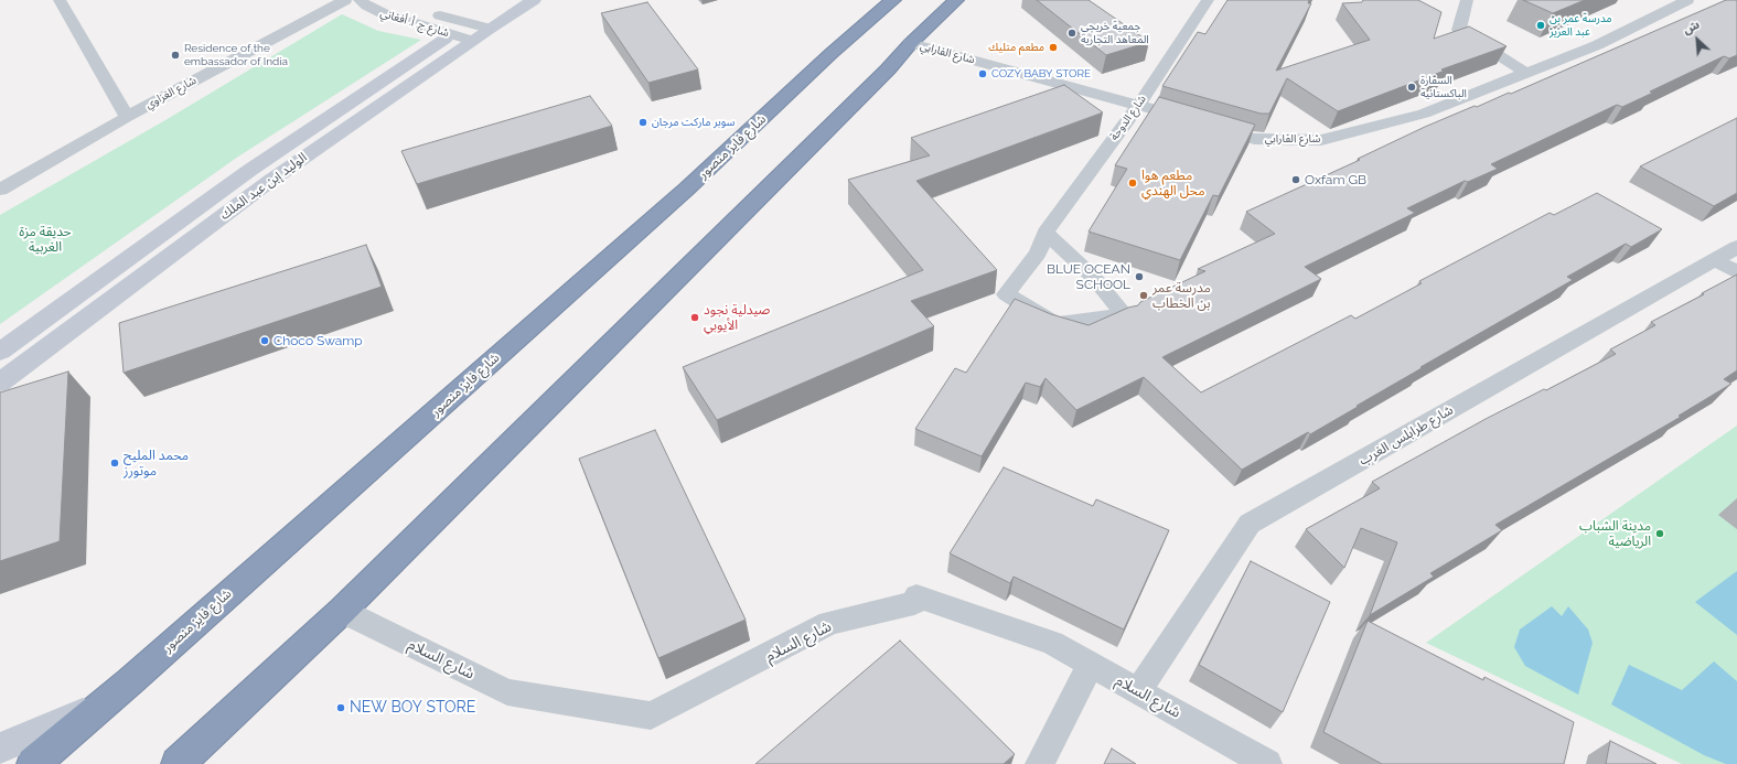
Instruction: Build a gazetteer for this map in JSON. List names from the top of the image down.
{
  "streets": {
    "highway": ["شارع فايز منصور"],
    "main road": ["الوليد إبن عبد الملك"],
    "street": [
      "شارع ج. أ. أفغاني",
      "شارع الفارابي",
      "شارع الغزاوي",
      "شارع الدوحة",
      "شارع طرابلس الغرب",
      "شارع السلام"
    ]
  },
  "crossings": [
    ["شارع ج. أ. أفغاني", "الوليد إبن عبد الملك"],
    ["شارع الفارابي", "شارع الدوحة"],
    ["شارع طرابلس الغرب", "شارع السلام"]
  ],
  "parks": ["حديقة مزة الغربية"],
  "places": [
    "مدرسة عمر بن عبد العزيز",
    "جمعية خريجي المعاهد التجارية",
    "مطعم متليك",
    "Residence of the embassador of India",
    "COZY BABY STORE",
    "السفارة الباكستانية",
    "سوبر ماركت مرجان",
    "Oxfam GB",
    "مطعم هوا محل الهندي",
    "BLUE OCEAN SCHOOL",
    "مدرسة عمر بن الخطاب",
    "صيدلية نجود الأيوبي",
    "Choco Swamp",
    "محمد المليح موتورز",
    "مدينة الشباب الرياضية",
    "NEW BOY STORE"
  ],
  "north": "top left"
}
